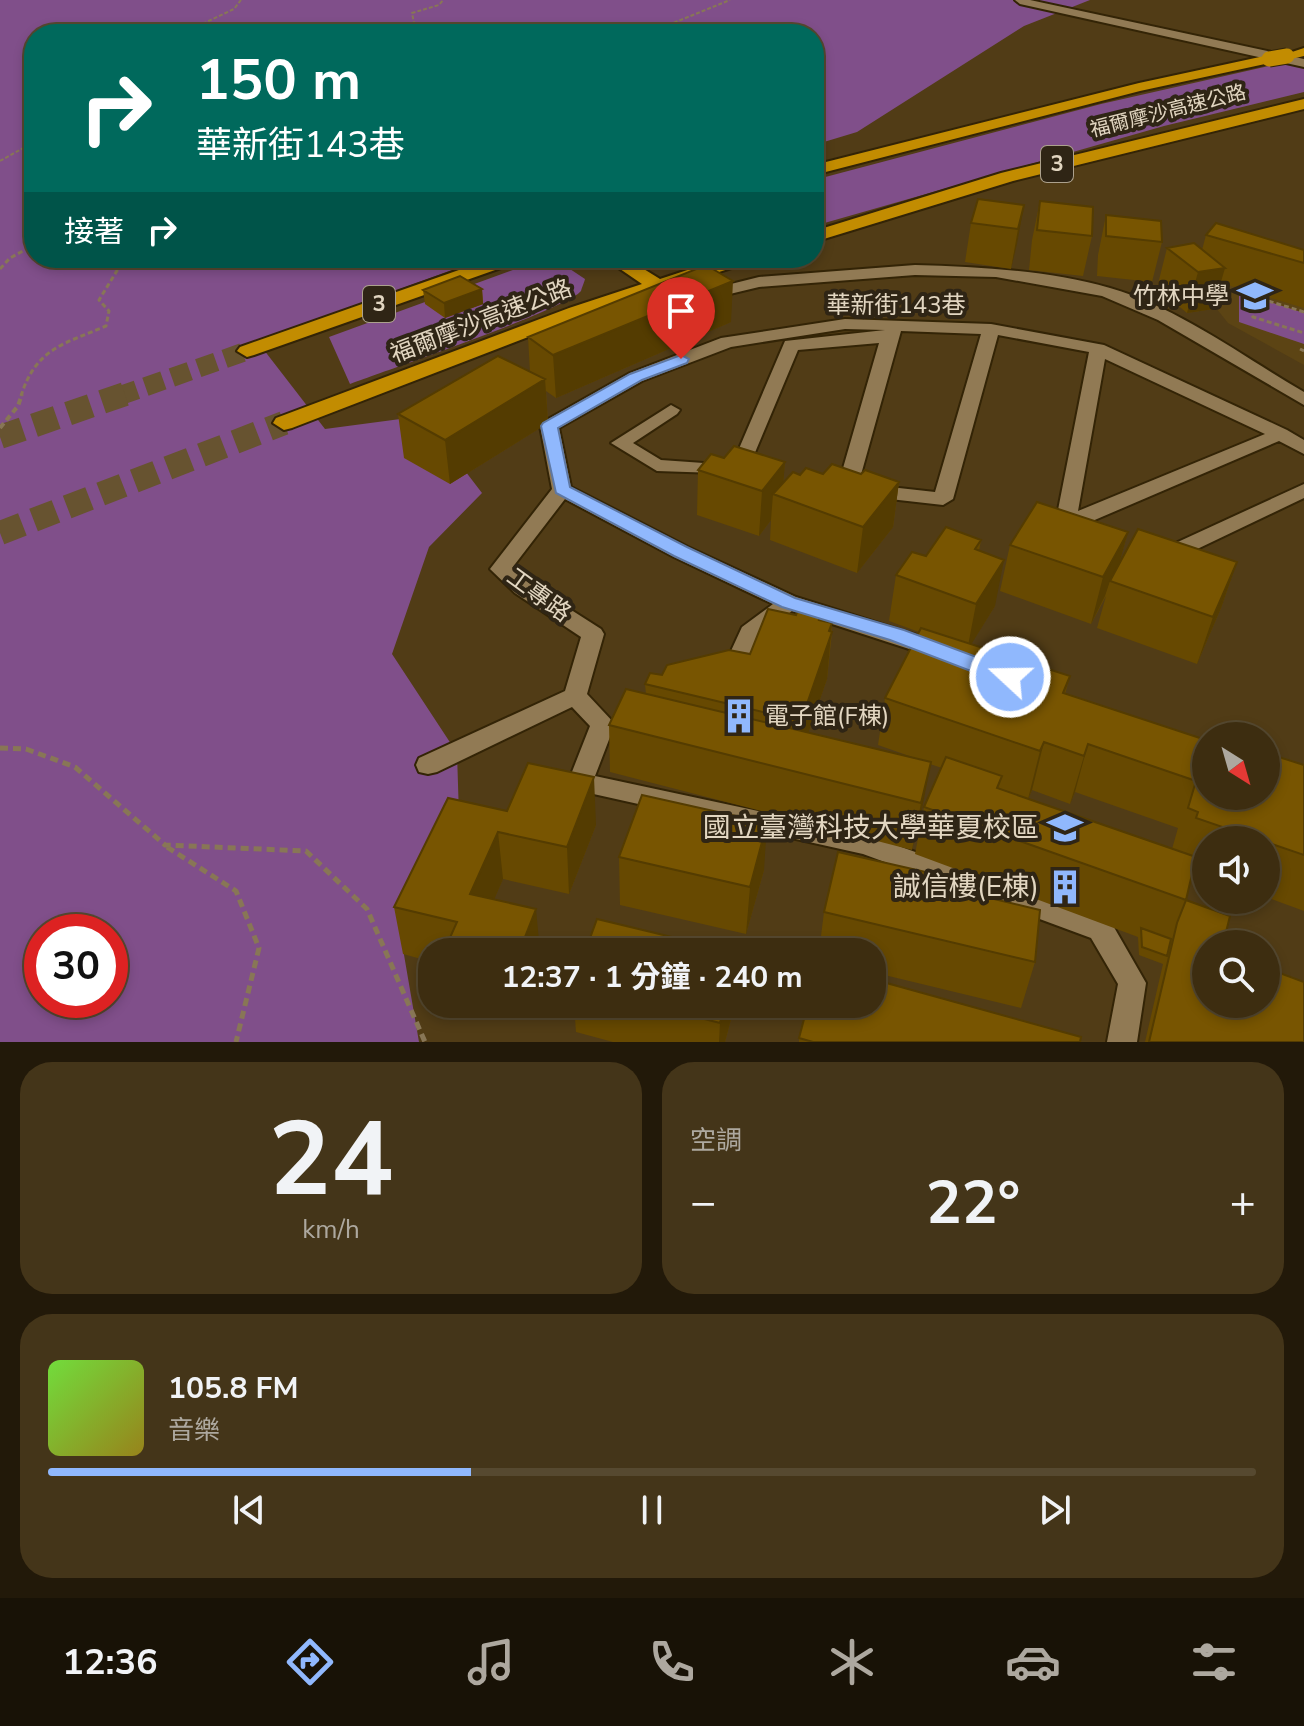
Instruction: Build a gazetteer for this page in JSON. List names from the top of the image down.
{
  "streets": {
    "highway": ["福爾摩沙高速公路", "3"],
    "street": ["華新街143巷", "工專路"]
  },
  "crossings": [
    ["華新街143巷", "工專路"]
  ],
  "places": {
    "school or university": ["竹林中學", "國立臺灣科技大學華夏校區"],
    "building": ["電子館(F棟)", "誠信樓(E棟)"]
  },
  "north": "bottom right",
  "page": {
    "turn": ["150 m", "華新街143巷"],
    "then": "接著",
    "limit": "30",
    "trip": "12:37 · 1 分鐘 · 240 m",
    "tile": [
      ["24", "km/h"],
      "空調"
    ],
    "heat": ["−", "22°", "+"],
    "song": ["105.8 FM", "音樂"],
    "tabs": "12:36"
  }
}
